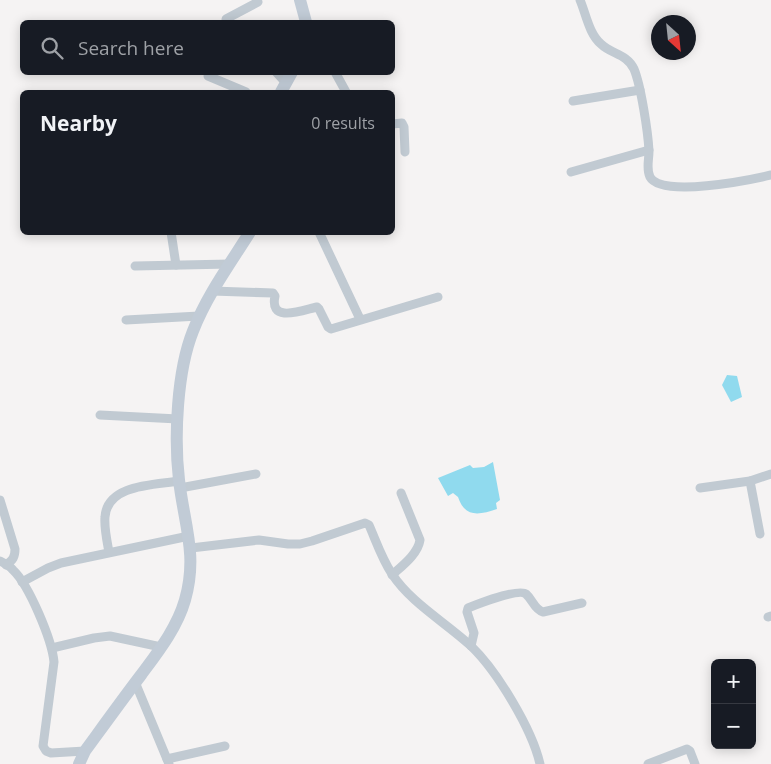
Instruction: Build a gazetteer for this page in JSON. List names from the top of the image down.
{
  "north": "bottom right",
  "page": {
    "search": "Search here",
    "heading": ["Nearby", "0 results"],
    "map_buttons": ["+", "−"]
  }
}
